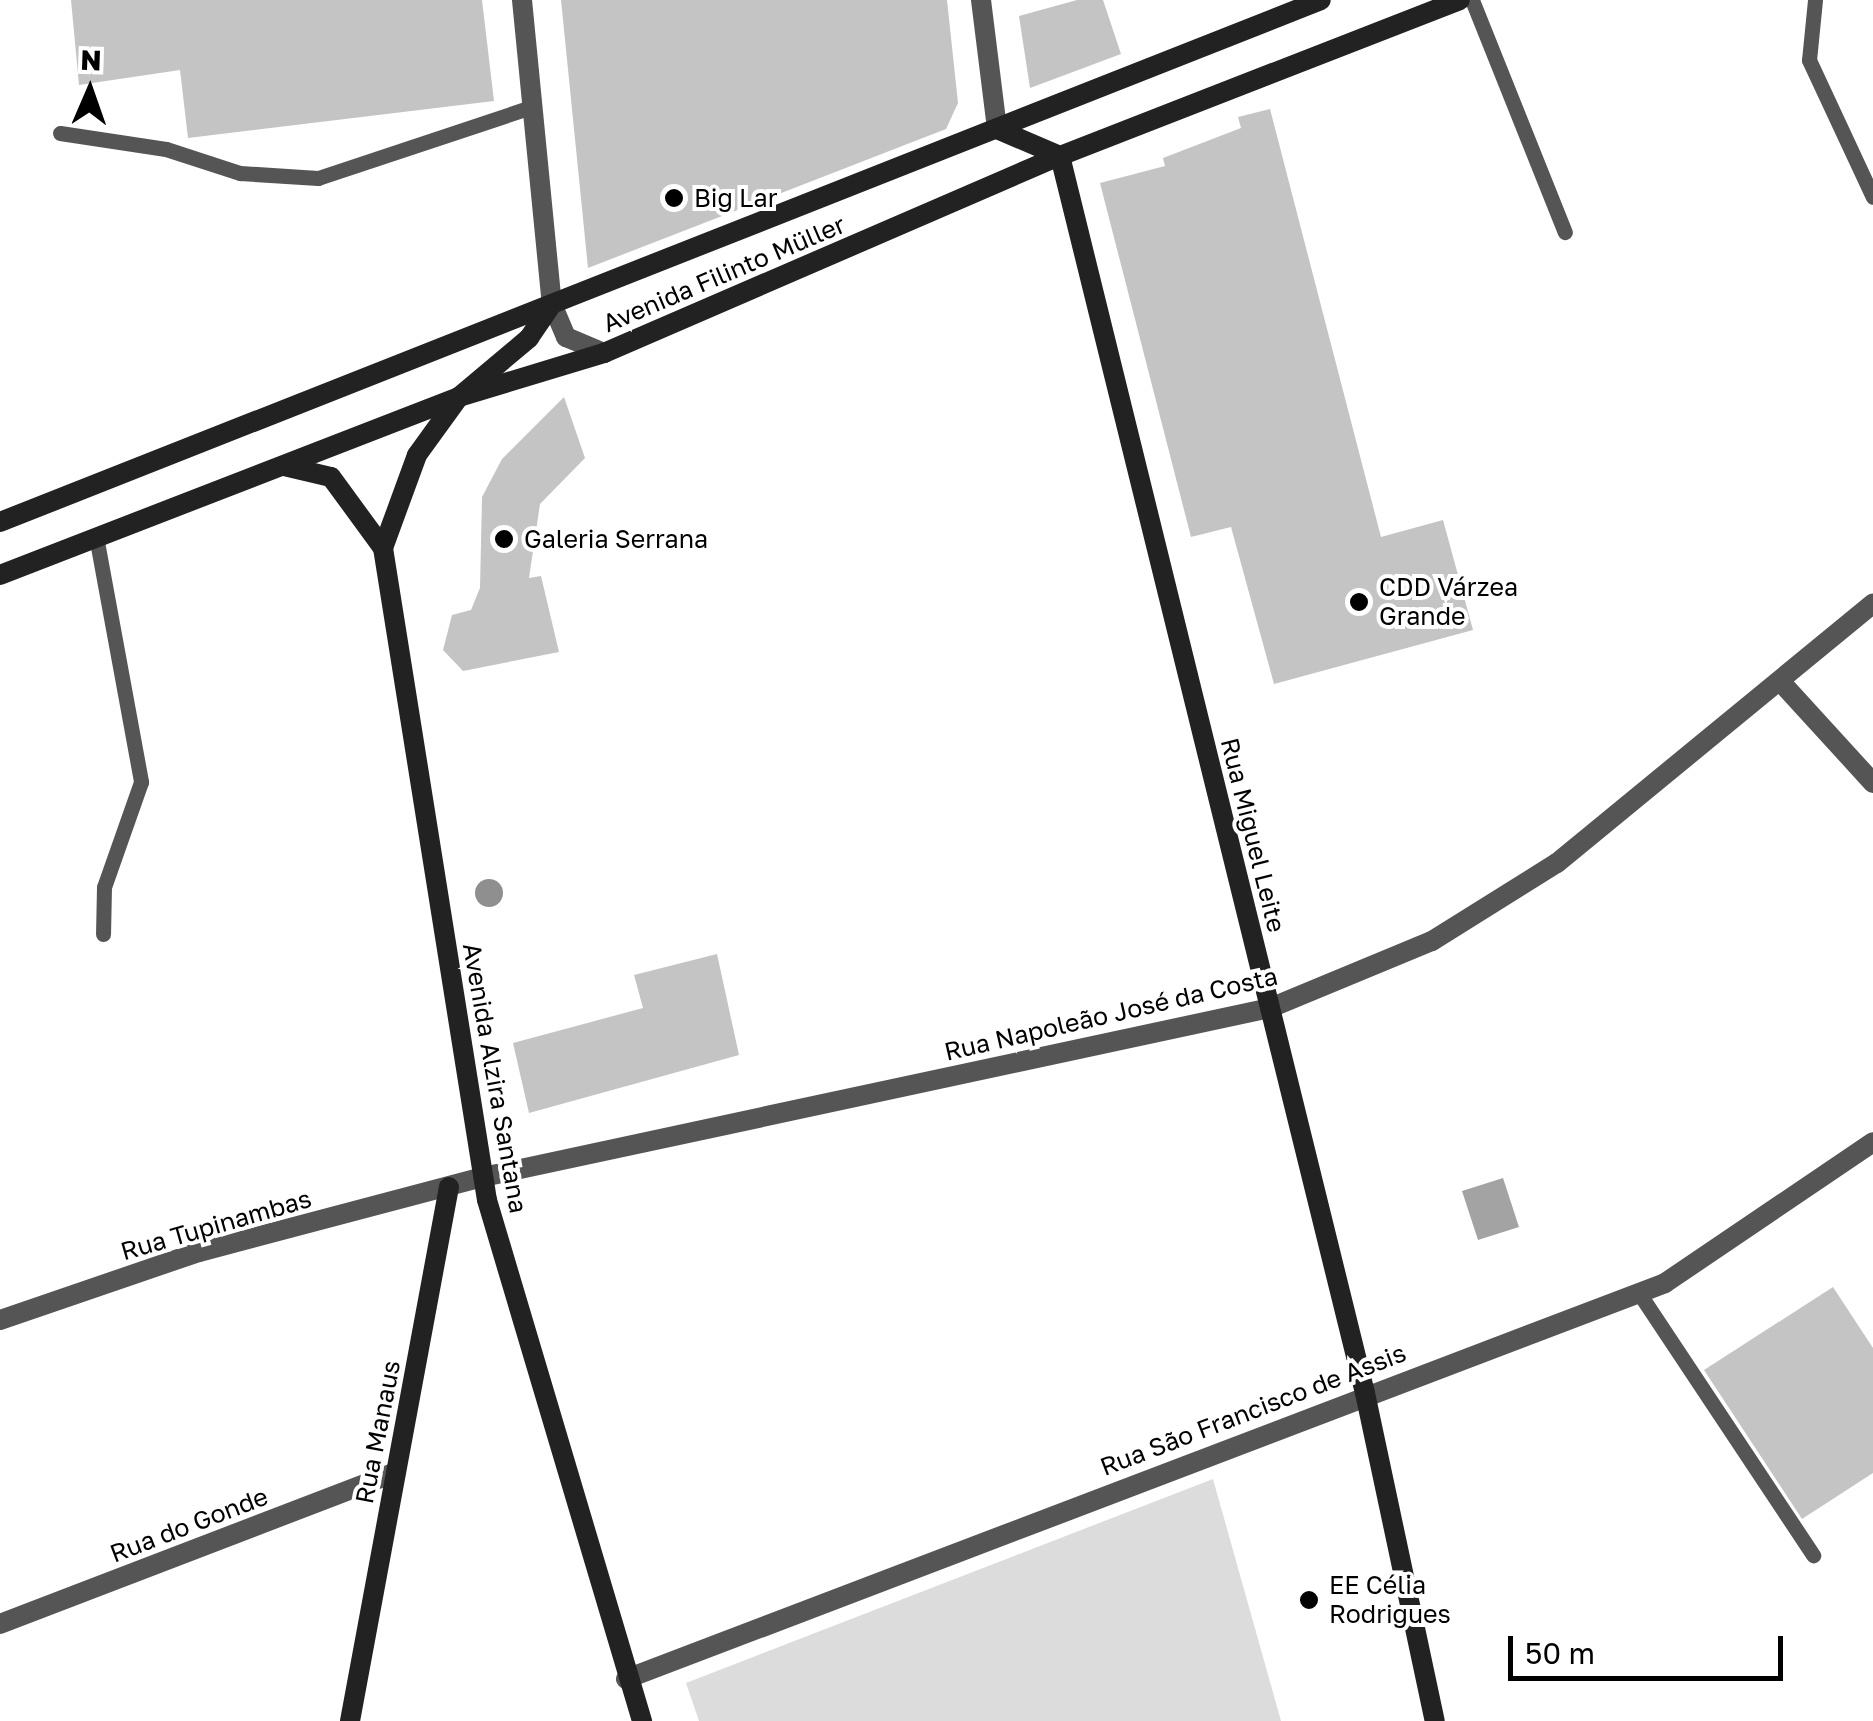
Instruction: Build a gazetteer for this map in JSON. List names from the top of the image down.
{
  "streets": {
    "main road": [
      "Avenida Filinto Müller",
      "Rua Miguel Leite",
      "Avenida Alzira Santana",
      "Rua Manaus"
    ],
    "street": [
      "Rua Napoleão José da Costa",
      "Rua Tupinambas",
      "Rua São Francisco de Assis",
      "Rua do Gonde"
    ]
  },
  "crossings": [
    ["Avenida Filinto Müller", "Rua Miguel Leite"],
    ["Avenida Filinto Müller", "Avenida Alzira Santana"],
    ["Rua Miguel Leite", "Rua Napoleão José da Costa"],
    ["Rua Miguel Leite", "Rua São Francisco de Assis"],
    ["Rua Napoleão José da Costa", "Avenida Alzira Santana"],
    ["Avenida Alzira Santana", "Rua São Francisco de Assis"],
    ["Rua Tupinambas", "Rua Manaus"],
    ["Rua Manaus", "Rua do Gonde"]
  ],
  "places": [
    "Big Lar",
    "Galeria Serrana",
    "CDD Várzea Grande",
    "EE Célia Rodrigues"
  ],
  "scale_bar": "50 m",
  "north": "top"
}
